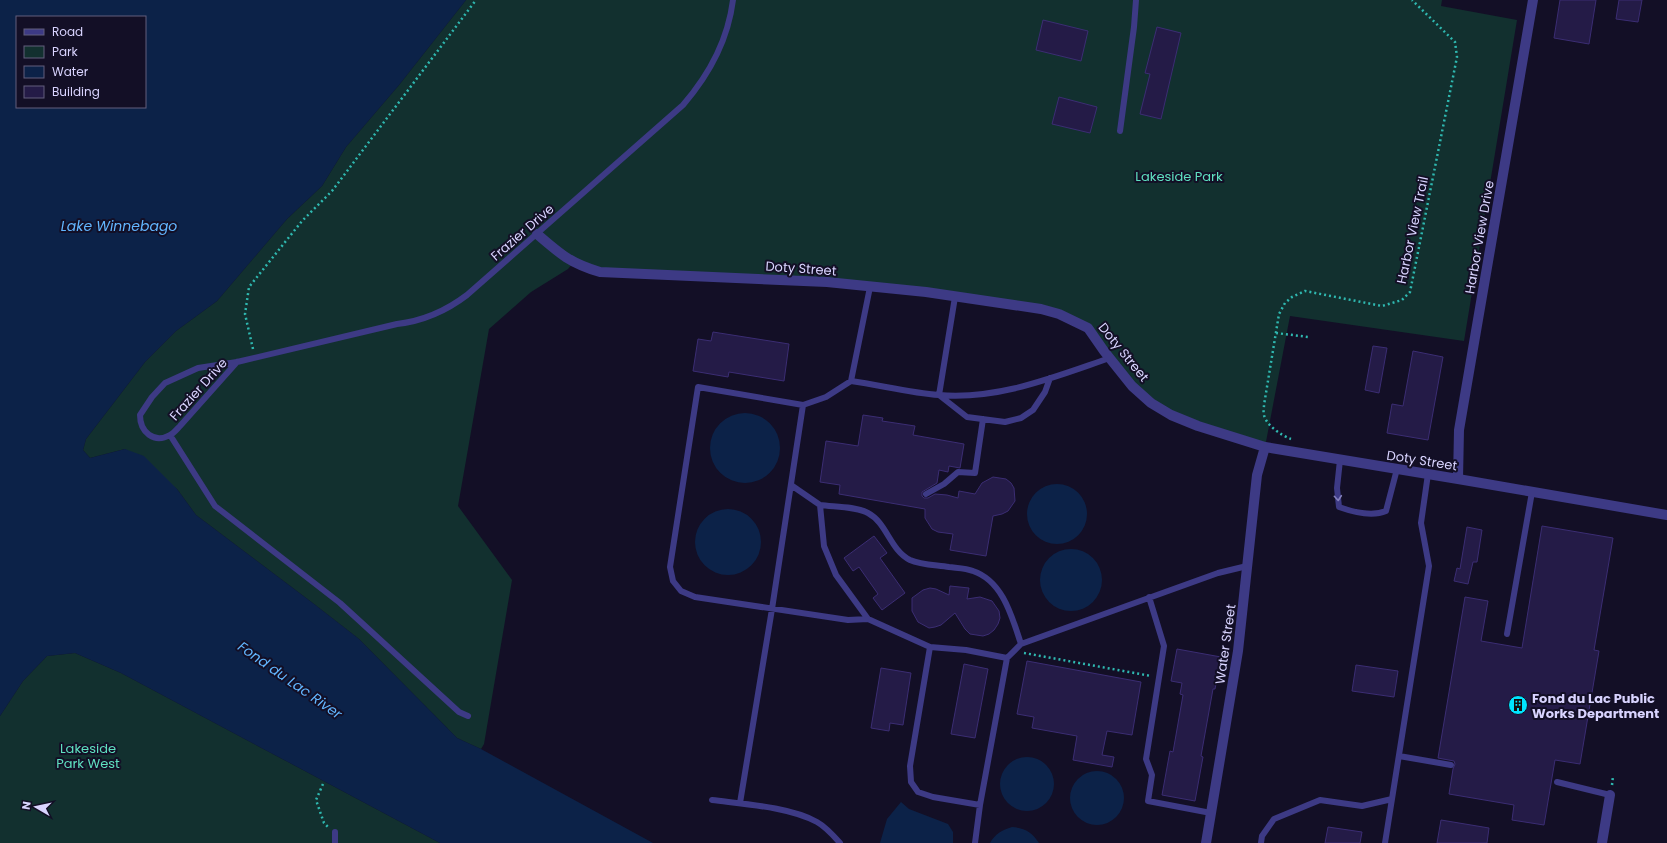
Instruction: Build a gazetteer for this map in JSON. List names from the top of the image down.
{
  "streets": {
    "street": ["Harbor View Drive", "Doty Street", "Water Street"],
    "lane": ["Frazier Drive"],
    "path": ["Harbor View Trail"]
  },
  "crossings": [
    ["Frazier Drive", "Doty Street"],
    ["Harbor View Drive", "Doty Street"],
    ["Doty Street", "Water Street"]
  ],
  "water": ["Lake Winnebago", "Fond du Lac River"],
  "parks": ["Lakeside Park", "Lakeside Park West"],
  "places": {
    "building": ["Fond du Lac Public Works Department"]
  },
  "legend": [
    "Road",
    "Park",
    "Water",
    "Building"
  ],
  "north": "left"
}
